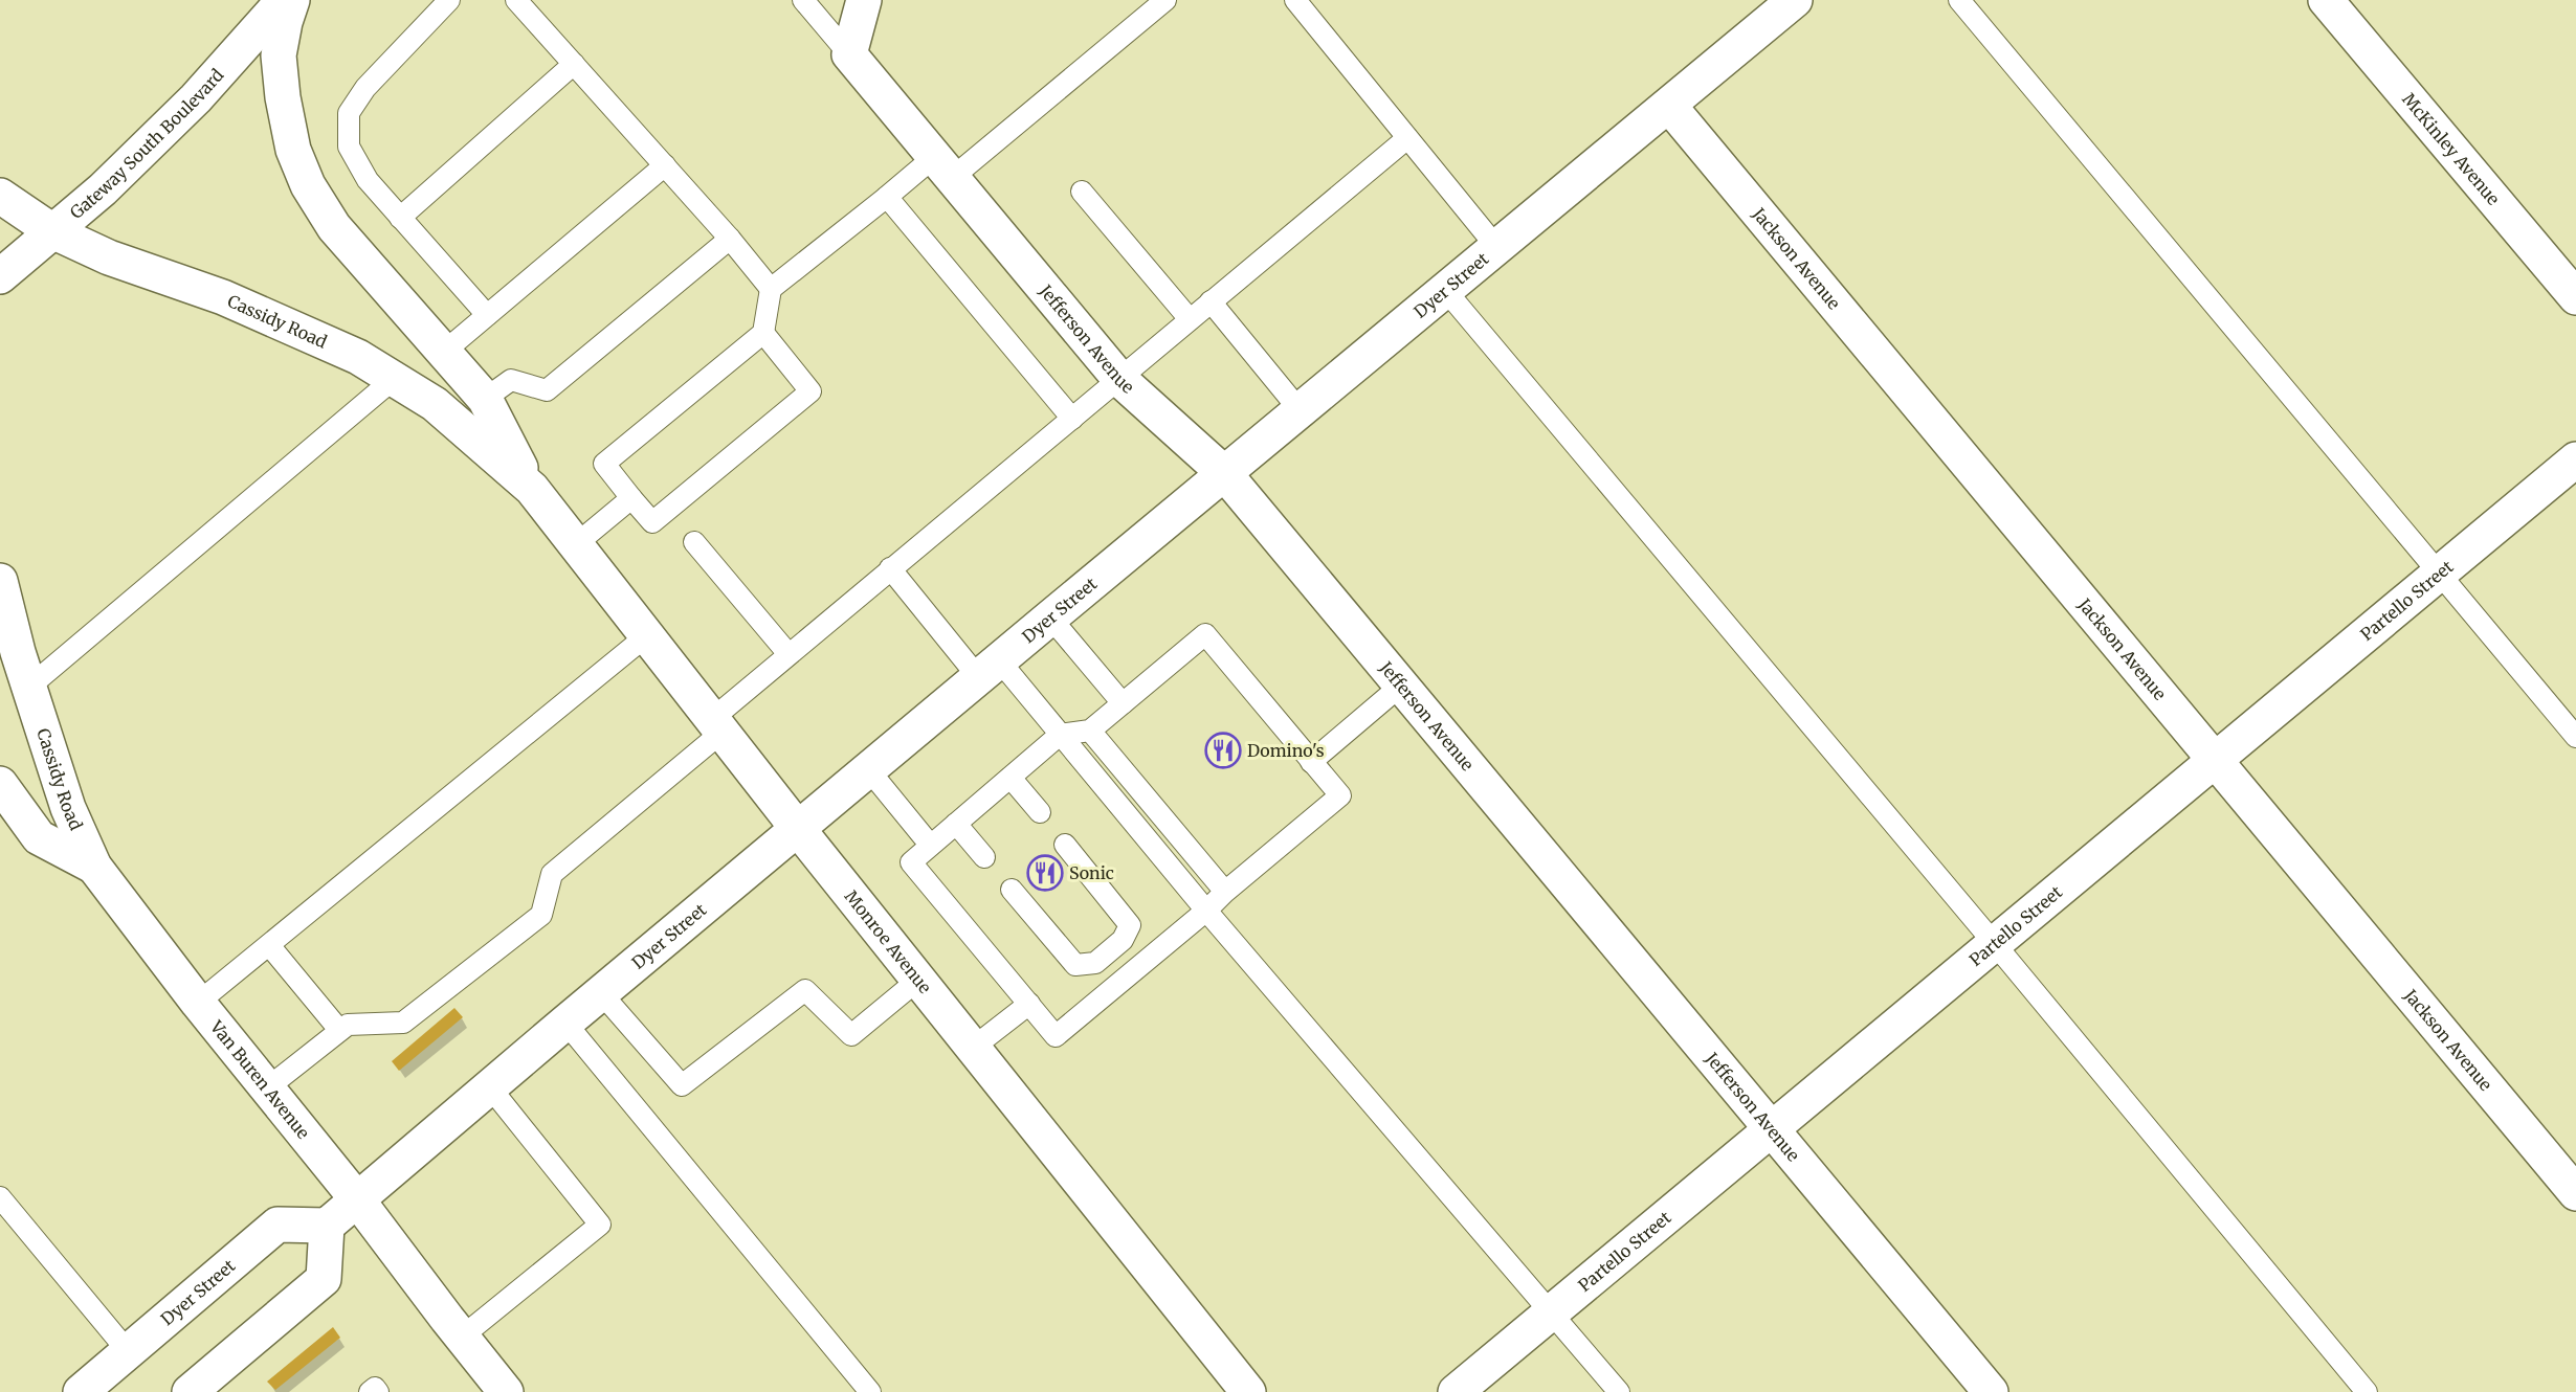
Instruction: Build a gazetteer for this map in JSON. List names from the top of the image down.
{
  "streets": {
    "street": [
      "Gateway South Boulevard",
      "McKinley Avenue",
      "Jackson Avenue",
      "Dyer Street",
      "Cassidy Road",
      "Jefferson Avenue",
      "Partello Street",
      "Monroe Avenue",
      "Van Buren Avenue"
    ]
  },
  "crossings": [
    ["Gateway South Boulevard", "Cassidy Road"],
    ["Jackson Avenue", "Dyer Street"],
    ["Jackson Avenue", "Partello Street"],
    ["Dyer Street", "Jefferson Avenue"],
    ["Dyer Street", "Monroe Avenue"],
    ["Dyer Street", "Van Buren Avenue"],
    ["Cassidy Road", "Monroe Avenue"],
    ["Cassidy Road", "Van Buren Avenue"],
    ["Jefferson Avenue", "Partello Street"]
  ],
  "places": {
    "restaurant": ["Domino's", "Sonic"]
  }
}
